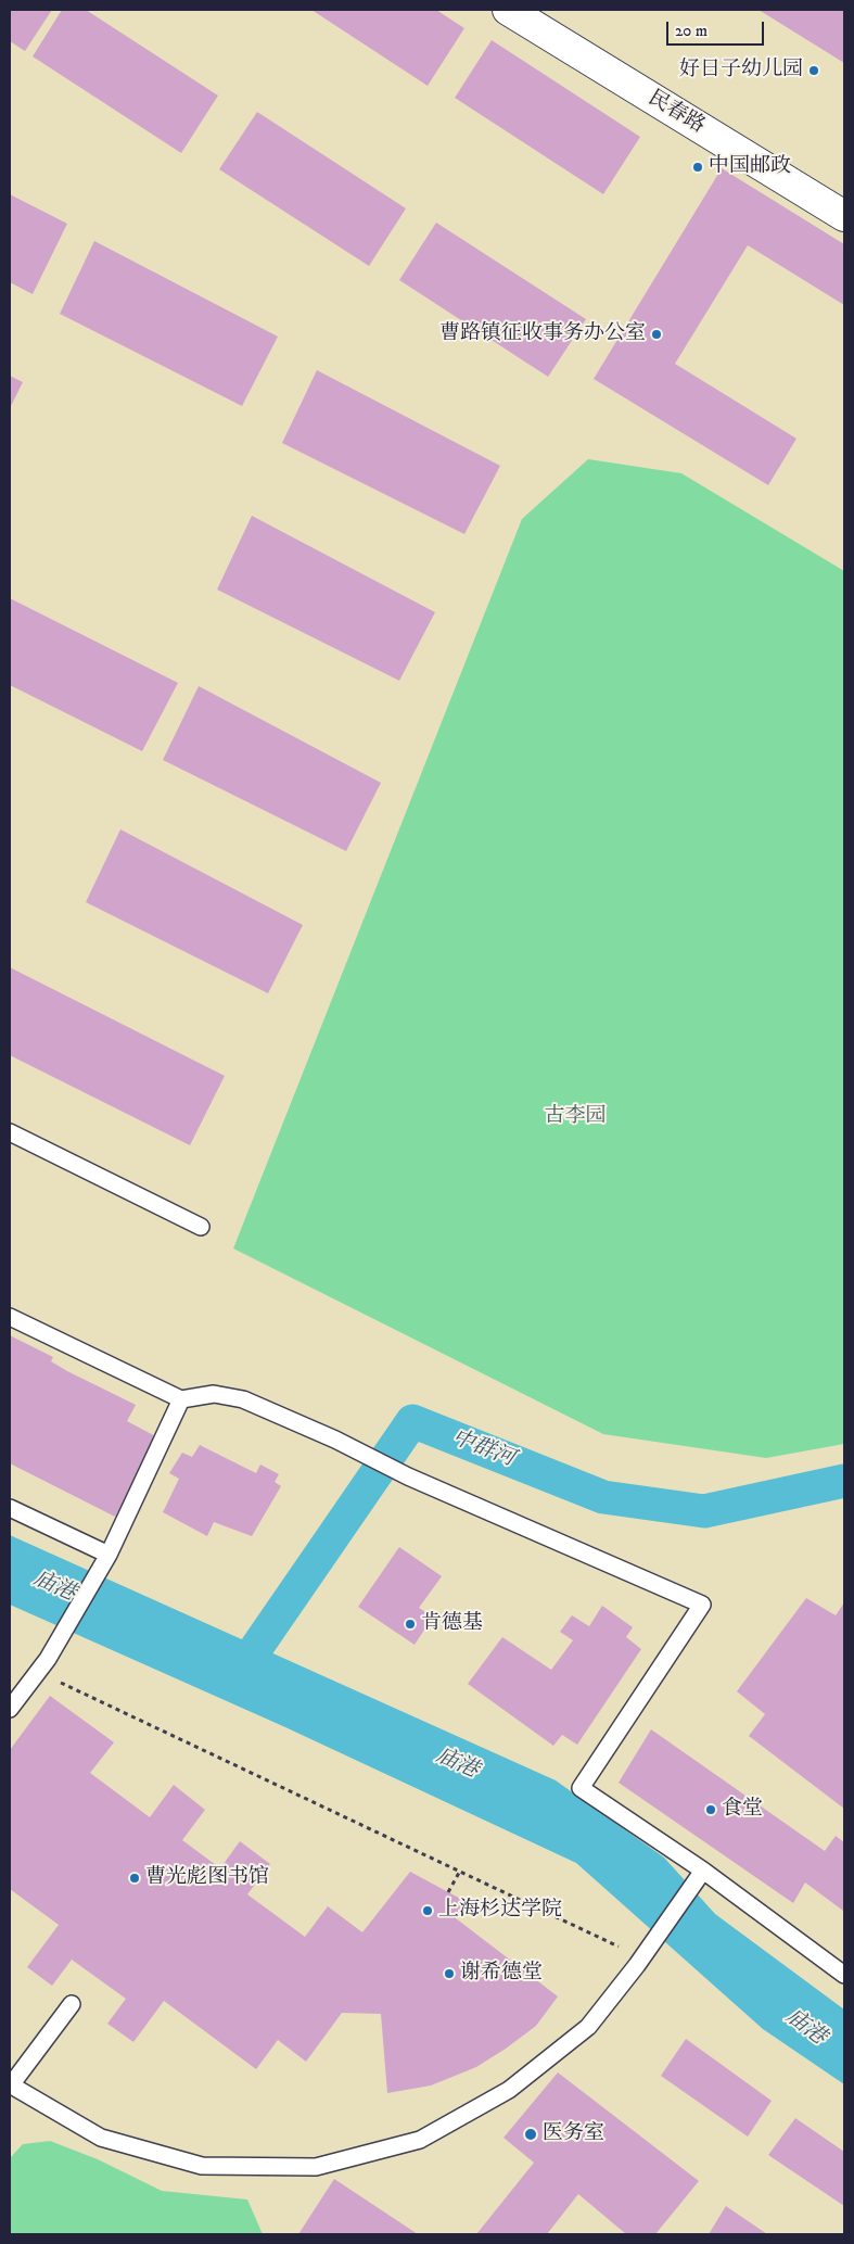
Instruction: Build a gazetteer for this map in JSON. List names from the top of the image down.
{
  "streets": {
    "street": ["民春路"]
  },
  "water": ["中群河", "庙港"],
  "parks": ["古李园"],
  "places": [
    "好日子幼儿园",
    "中国邮政",
    "曹路镇征收事务办公室",
    "肯德基",
    "食堂",
    "曹光彪图书馆",
    "上海杉达学院",
    "谢希德堂",
    "医务室"
  ],
  "scale_bar": "20 m"
}
